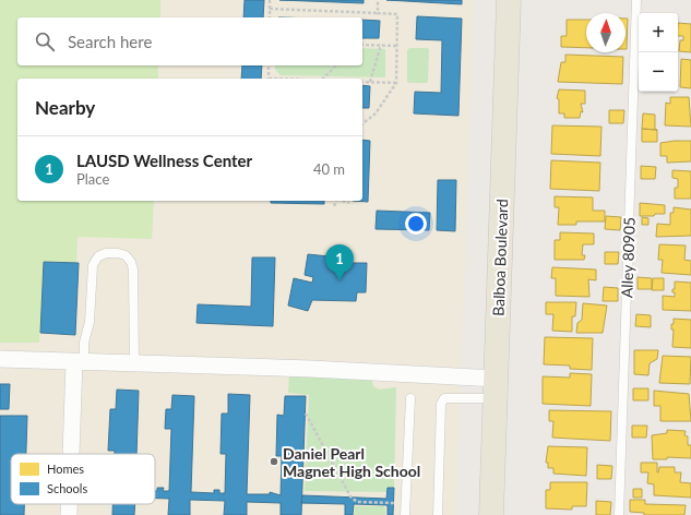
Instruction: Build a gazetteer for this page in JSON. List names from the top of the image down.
{
  "streets": {
    "main road": ["Balboa Boulevard"],
    "lane": ["Alley 80905"]
  },
  "places": ["Daniel Pearl Magnet High School"],
  "legend": ["Homes", "Schools"],
  "north": "top",
  "page": {
    "map_buttons": ["+", "−"],
    "search": "Search here",
    "heading": "Nearby",
    "list": [
      {
        "mark": "1",
        "name": "LAUSD Wellness Center",
        "note": "Place",
        "value": "40 m"
      }
    ],
    "pins": "1"
  }
}
